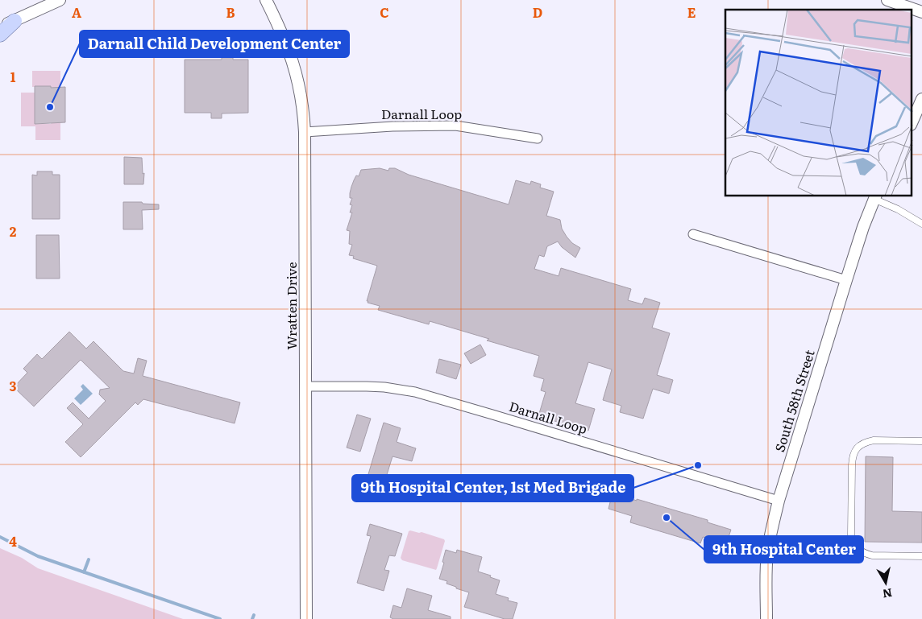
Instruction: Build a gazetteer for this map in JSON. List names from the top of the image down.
{
  "streets": {
    "street": ["Darnall Loop", "Wratten Drive", "South 58th Street"]
  },
  "crossings": [
    ["Darnall Loop", "Wratten Drive"],
    ["Darnall Loop", "South 58th Street"]
  ],
  "places": ["Darnall Child Development Center", "9th Hospital Center, 1st Med Brigade", "9th Hospital Center"],
  "north": "bottom",
  "grid": {
    "columns": [
      "A",
      "B",
      "C",
      "D",
      "E"
    ],
    "rows": [
      "1",
      "2",
      "3",
      "4"
    ]
  }
}
